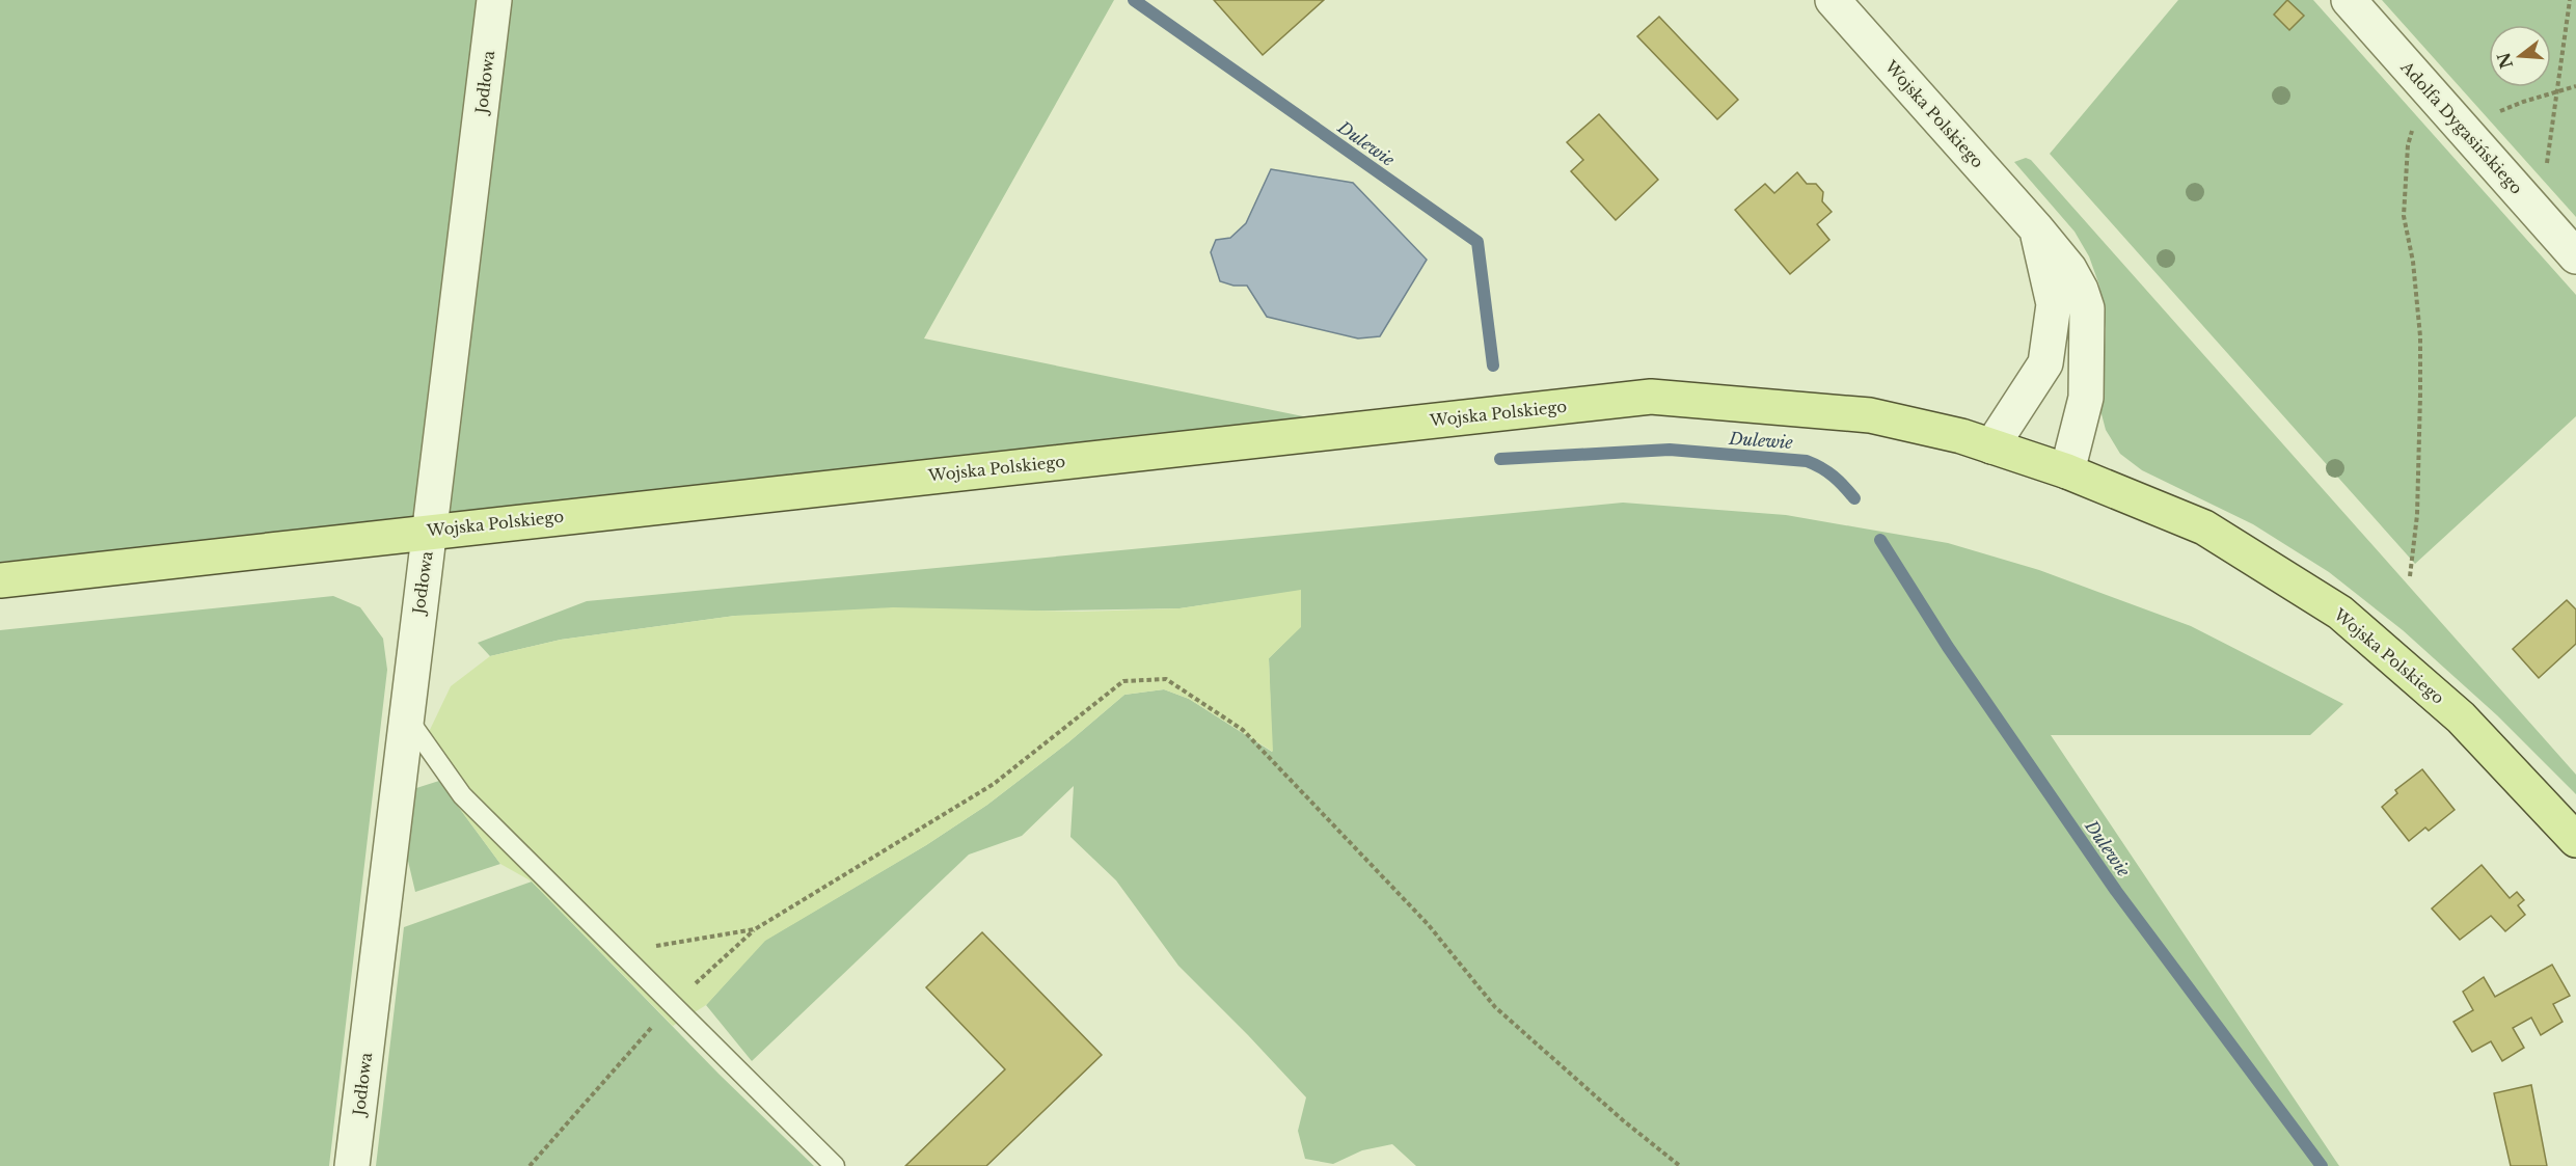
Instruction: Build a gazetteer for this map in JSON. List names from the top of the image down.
{
  "streets": {
    "main road": ["Wojska Polskiego"],
    "street": ["Jodłowa", "Adolfa Dygasińskiego"]
  },
  "crossings": [
    ["Jodłowa", "Wojska Polskiego"]
  ],
  "water": ["Dulewie"],
  "north": "left"
}
